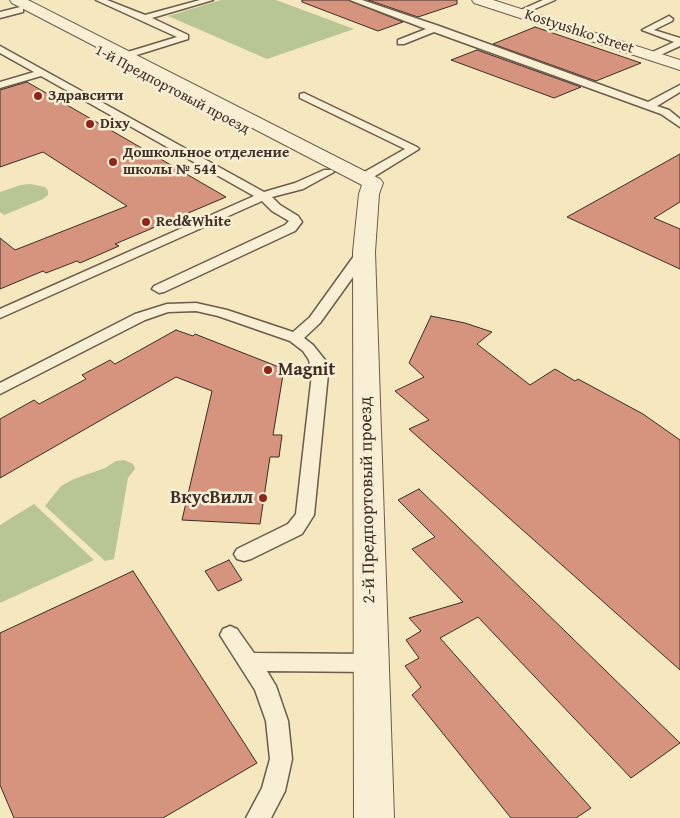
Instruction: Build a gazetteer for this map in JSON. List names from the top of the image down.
{
  "streets": {
    "street": ["Kostyushko Street", "1-й Предпортовый проезд", "2-й Предпортовый проезд"]
  },
  "crossings": [
    ["1-й Предпортовый проезд", "2-й Предпортовый проезд"]
  ],
  "places": [
    "Здравсити",
    "Dixy",
    "Дошкольное отделение школы № 544",
    "Red&White",
    "Magnit",
    "ВкусВилл"
  ]
}
